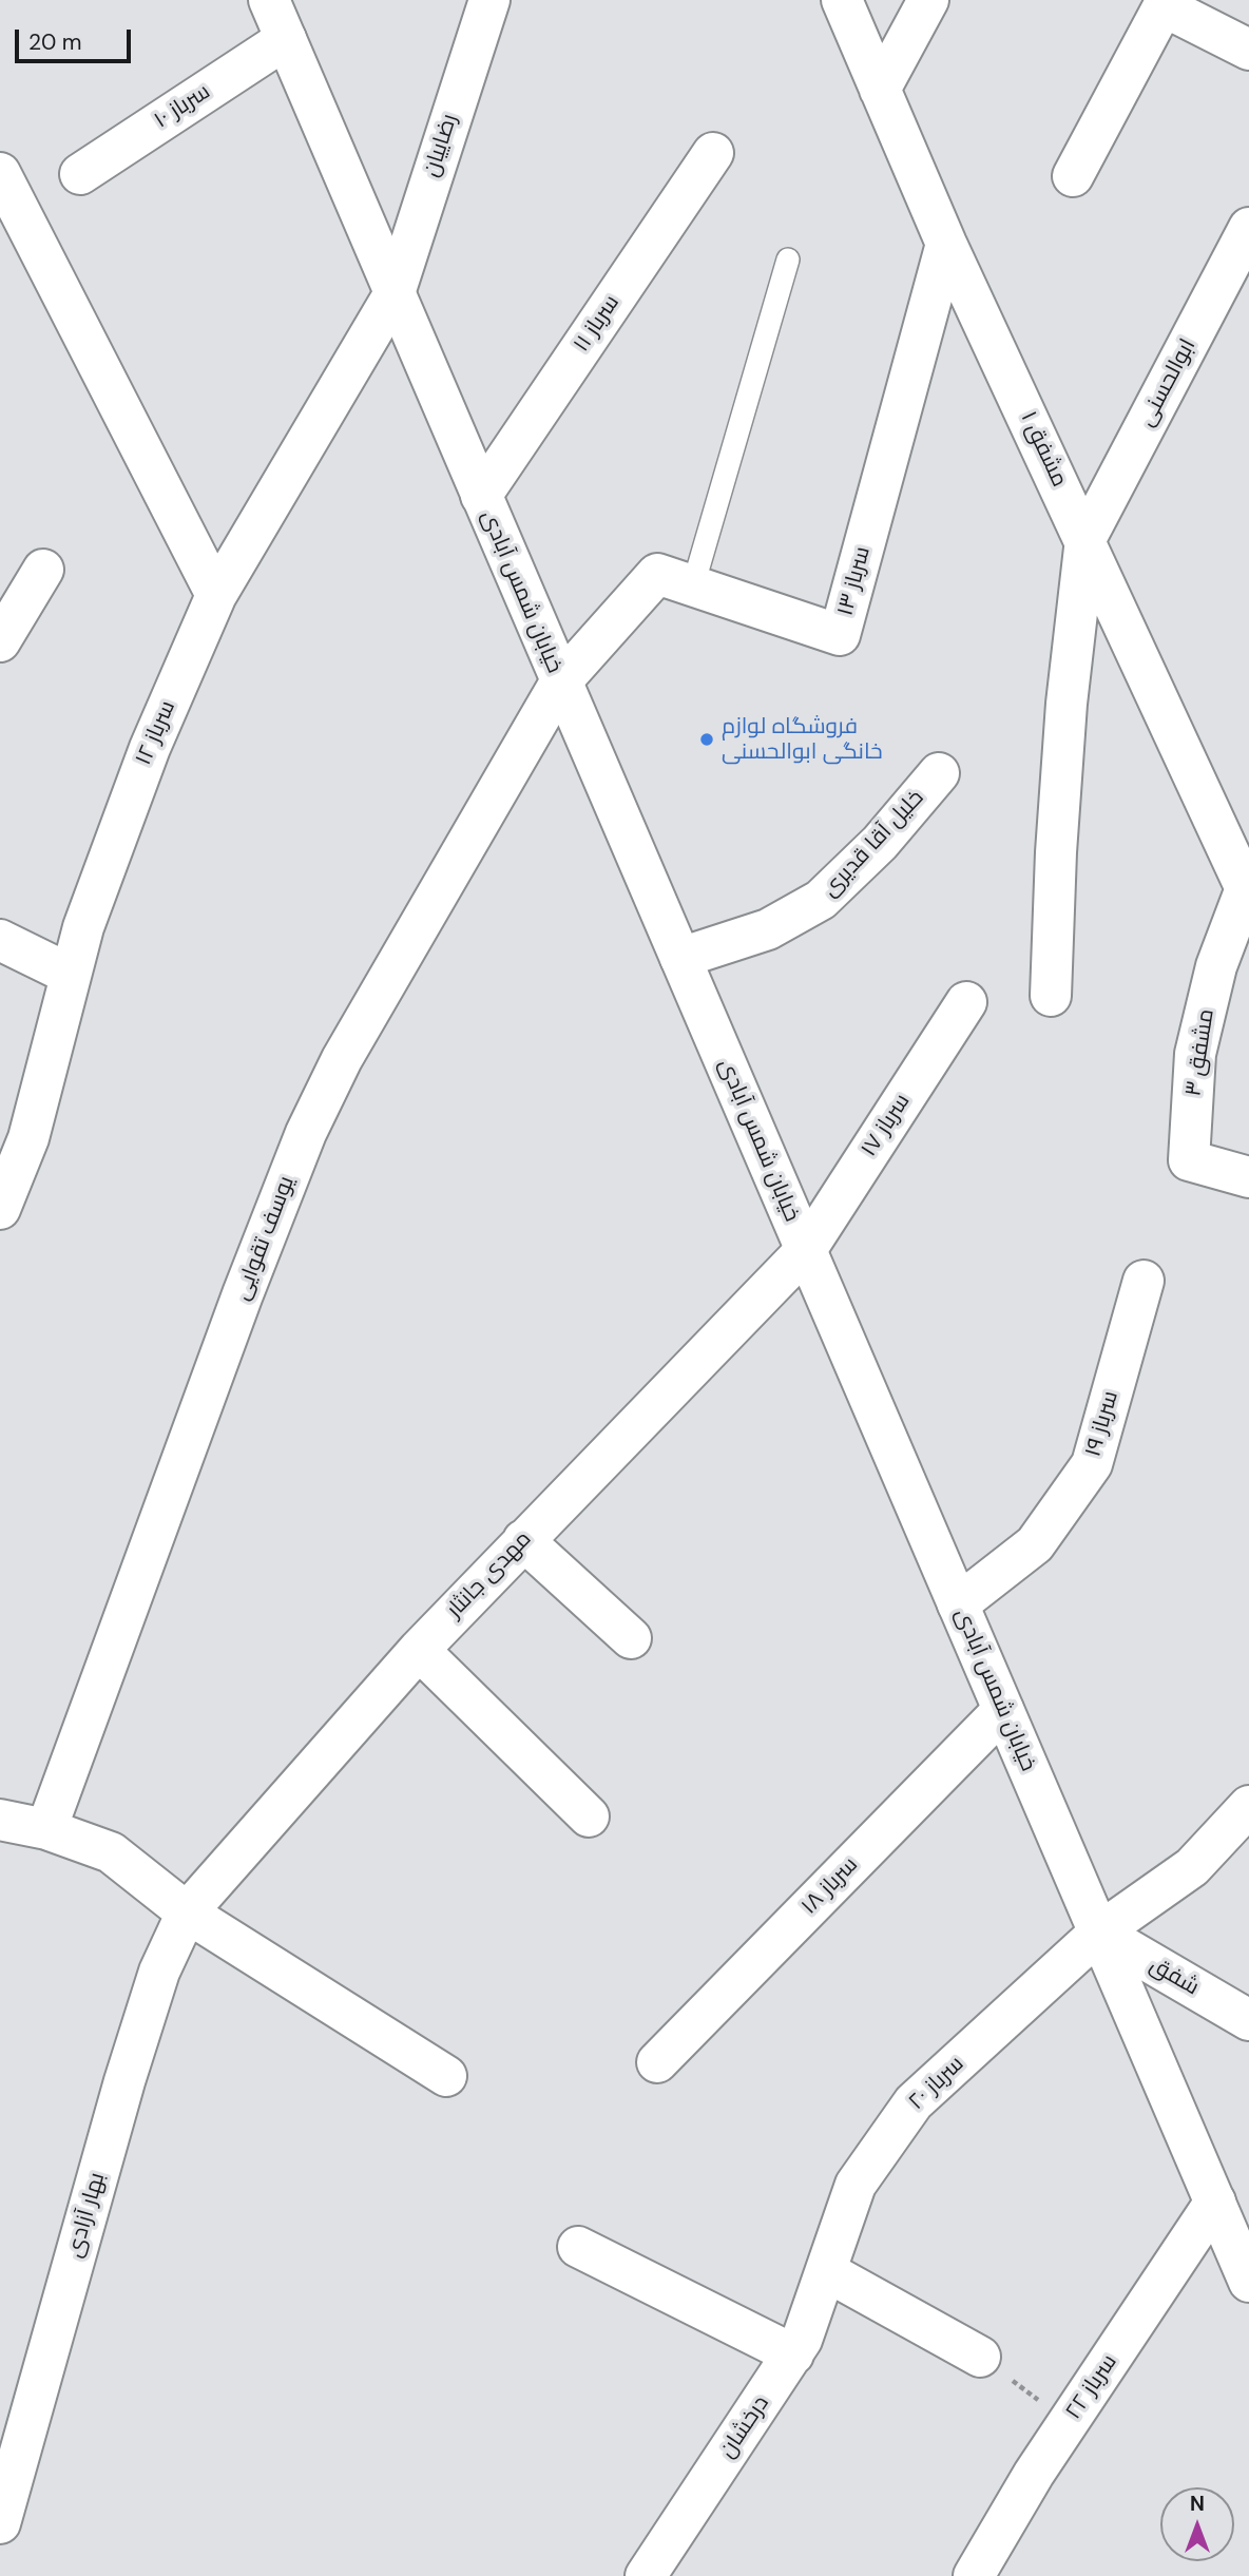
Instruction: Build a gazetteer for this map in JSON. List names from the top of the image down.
{
  "streets": {
    "street": [
      "سرباز ۱۰",
      "رضاییان",
      "سرباز ۱۱",
      "ابوالحسنی",
      "مشفق ۱",
      "سرباز ۱۳",
      "خیابان شمس آبادی",
      "سرباز ۱۲",
      "خلیل آقا قدیری",
      "مشفق ۳",
      "سرباز ۱۷",
      "یوسف تقوایی",
      "سرباز ۱۹",
      "مهدی جانثار",
      "سرباز ۱۸",
      "شفق",
      "سرباز ۲۰",
      "بهار آزادی",
      "سرباز ۲۲",
      "درخشان"
    ]
  },
  "crossings": [
    ["سرباز ۱۰", "خیابان شمس آبادی"],
    ["رضاییان", "خیابان شمس آبادی"],
    ["رضاییان", "سرباز ۱۲"],
    ["سرباز ۱۱", "خیابان شمس آبادی"],
    ["ابوالحسنی", "مشفق ۱"],
    ["مشفق ۱", "سرباز ۱۳"],
    ["مشفق ۱", "مشفق ۳"],
    ["سرباز ۱۳", "خیابان شمس آبادی"],
    ["سرباز ۱۳", "یوسف تقوایی"],
    ["خیابان شمس آبادی", "سرباز ۱۲"],
    ["خیابان شمس آبادی", "خلیل آقا قدیری"],
    ["خیابان شمس آبادی", "سرباز ۱۷"],
    ["خیابان شمس آبادی", "یوسف تقوایی"],
    ["خیابان شمس آبادی", "سرباز ۱۹"],
    ["خیابان شمس آبادی", "مهدی جانثار"],
    ["خیابان شمس آبادی", "سرباز ۱۸"],
    ["خیابان شمس آبادی", "شفق"],
    ["خیابان شمس آبادی", "سرباز ۲۰"],
    ["خیابان شمس آبادی", "سرباز ۲۲"],
    ["سرباز ۱۷", "مهدی جانثار"],
    ["مهدی جانثار", "بهار آزادی"],
    ["شفق", "سرباز ۲۰"],
    ["سرباز ۲۰", "درخشان"]
  ],
  "places": ["فروشگاه لوازم خانگی ابوالحسنی"],
  "scale_bar": "20 m",
  "north": "top"
}
